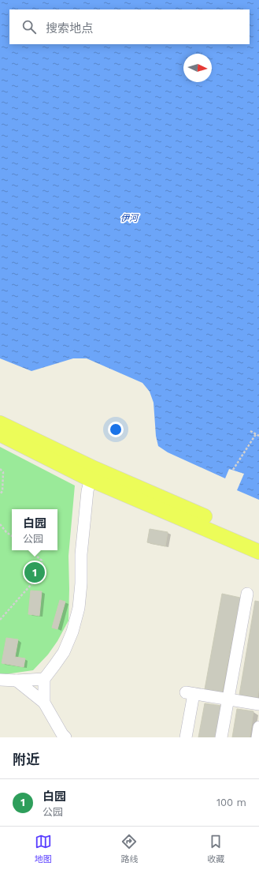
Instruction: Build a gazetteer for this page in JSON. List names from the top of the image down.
{
  "water": ["伊河"],
  "north": "right",
  "page": {
    "search": "搜索地点",
    "popup": ["白园", "公园"],
    "pins": "1",
    "heading": "附近",
    "list": [
      {
        "mark": "1",
        "name": "白园",
        "note": "公园",
        "value": "100 m"
      }
    ],
    "nav": ["地图", "路线", "收藏"]
  }
}
